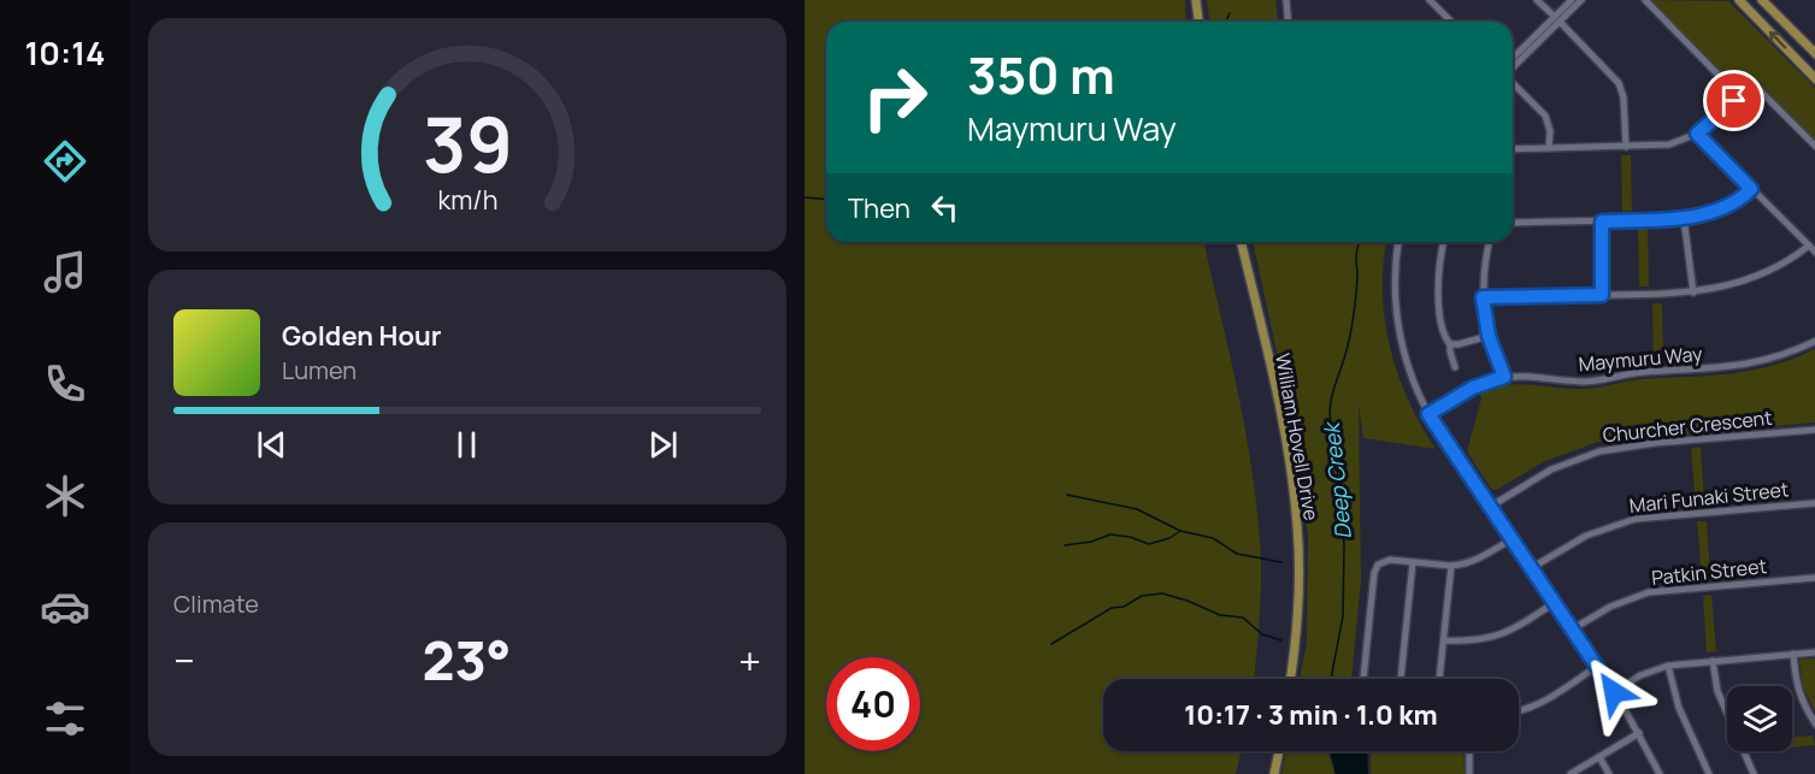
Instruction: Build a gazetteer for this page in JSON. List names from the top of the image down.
{
  "streets": {
    "main road": ["William Hovell Drive"],
    "street": [
      "Maymuru Way",
      "Churcher Crescent",
      "Mari Funaki Street",
      "Patkin Street"
    ]
  },
  "water": ["Deep Creek"],
  "page": {
    "tabs": "10:14",
    "turn": ["350 m", "Maymuru Way"],
    "then": "Then",
    "song": ["Golden Hour", "Lumen"],
    "tile": "Climate",
    "heat": ["−", "23°", "+"],
    "limit": "40",
    "trip": "10:17 · 3 min · 1.0 km",
    "gauge": ["39", "km/h"]
  }
}
